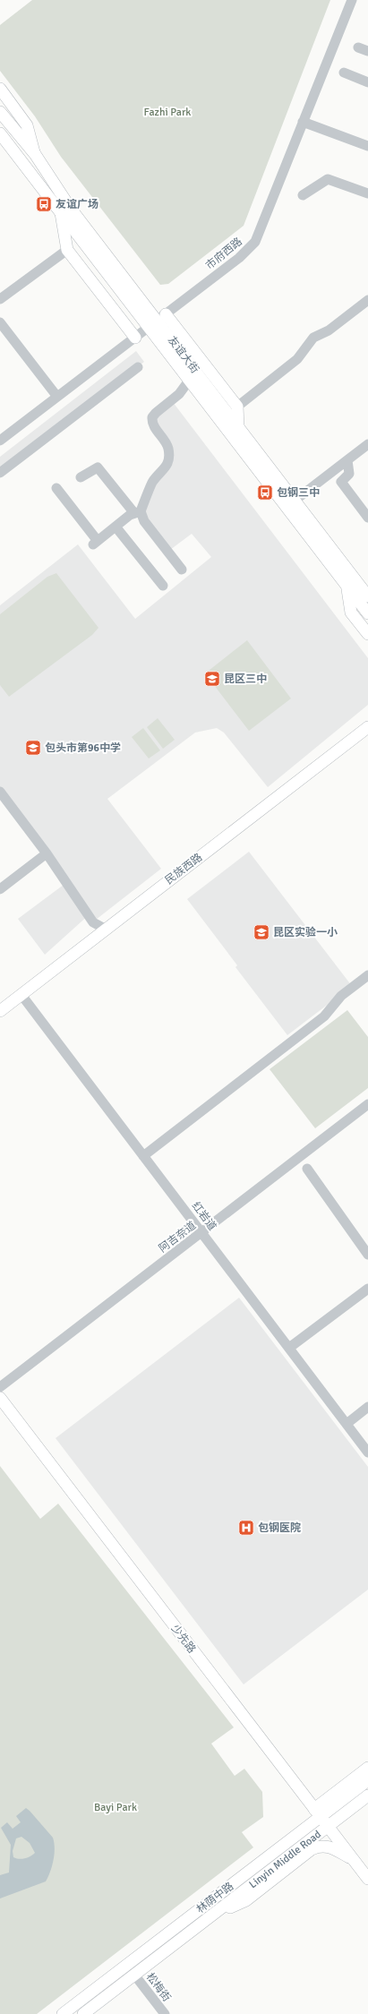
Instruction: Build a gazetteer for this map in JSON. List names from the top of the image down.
{
  "streets": {
    "main road": [
      "友谊大街",
      "民族西路",
      "少先路",
      "Linyin Middle Road",
      "林荫中路"
    ],
    "street": [
      "市府西路",
      "红岩道",
      "阿吉奈道",
      "松梅街"
    ]
  },
  "crossings": [
    ["市府西路", "友谊大街"],
    ["民族西路", "红岩道"],
    ["红岩道", "阿吉奈道"],
    ["少先路", "Linyin Middle Road"],
    ["少先路", "林荫中路"],
    ["Linyin Middle Road", "松梅街"]
  ],
  "parks": ["Fazhi Park", "Bayi Park"],
  "places": {
    "bus stop": ["友谊广场", "包钢三中"],
    "school or university": ["昆区三中", "包头市第96中学", "昆区实验一小"],
    "hospital": ["包钢医院"]
  }
}
